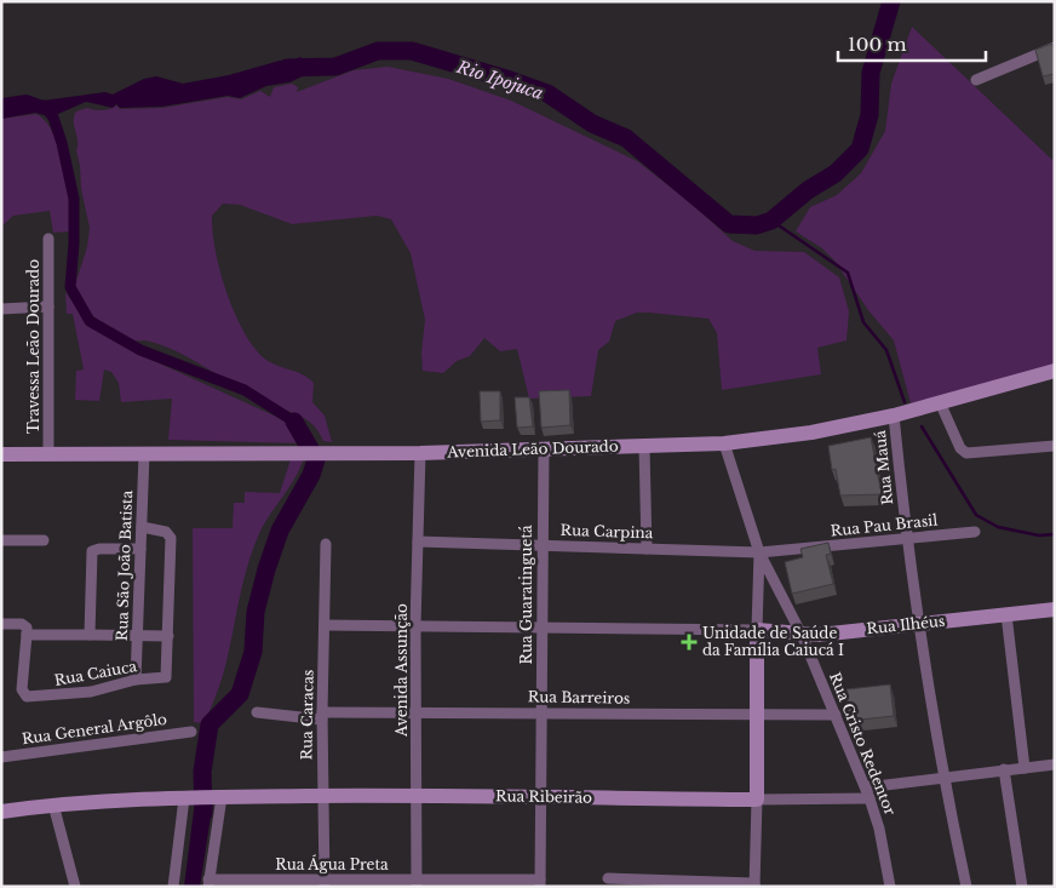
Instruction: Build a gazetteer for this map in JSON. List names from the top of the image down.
{
  "streets": {
    "main road": ["Avenida Leão Dourado", "Rua Ilhéus", "Rua Ribeirão"],
    "street": [
      "Travessa Leão Dourado",
      "Rua Mauá",
      "Rua Pau Brasil",
      "Rua Carpina",
      "Rua São João Batista",
      "Rua Guaratinguetá",
      "Avenida Assunção",
      "Rua Caiuca",
      "Rua Barreiros",
      "Rua Caracas",
      "Rua General Argôlo",
      "Rua Cristo Redentor",
      "Rua Água Preta"
    ]
  },
  "crossings": [
    ["Travessa Leão Dourado", "Avenida Leão Dourado"],
    ["Avenida Leão Dourado", "Rua Mauá"],
    ["Avenida Leão Dourado", "Rua São João Batista"],
    ["Avenida Leão Dourado", "Rua Guaratinguetá"],
    ["Avenida Leão Dourado", "Avenida Assunção"],
    ["Rua Mauá", "Rua Pau Brasil"],
    ["Rua Mauá", "Rua Ilhéus"],
    ["Rua Mauá", "Rua Ribeirão"],
    ["Rua Pau Brasil", "Rua Carpina"],
    ["Rua Pau Brasil", "Rua Cristo Redentor"],
    ["Rua Carpina", "Rua Guaratinguetá"],
    ["Rua Carpina", "Avenida Assunção"],
    ["Rua Carpina", "Rua Cristo Redentor"],
    ["Rua São João Batista", "Rua Caiuca"],
    ["Rua Guaratinguetá", "Rua Barreiros"],
    ["Rua Guaratinguetá", "Rua Ribeirão"],
    ["Rua Guaratinguetá", "Rua Água Preta"],
    ["Rua Ilhéus", "Rua Cristo Redentor"],
    ["Avenida Assunção", "Rua Barreiros"],
    ["Avenida Assunção", "Rua Ribeirão"],
    ["Avenida Assunção", "Rua Água Preta"],
    ["Rua Barreiros", "Rua Caracas"],
    ["Rua Barreiros", "Rua Cristo Redentor"],
    ["Rua Caracas", "Rua Ribeirão"],
    ["Rua Caracas", "Rua Água Preta"],
    ["Rua Cristo Redentor", "Rua Ribeirão"],
    ["Rua Ribeirão", "Rua Água Preta"]
  ],
  "water": ["Rio Ipojuca"],
  "places": {
    "health": ["Unidade de Saúde da Família Caiucá I"]
  },
  "scale_bar": "100 m"
}
